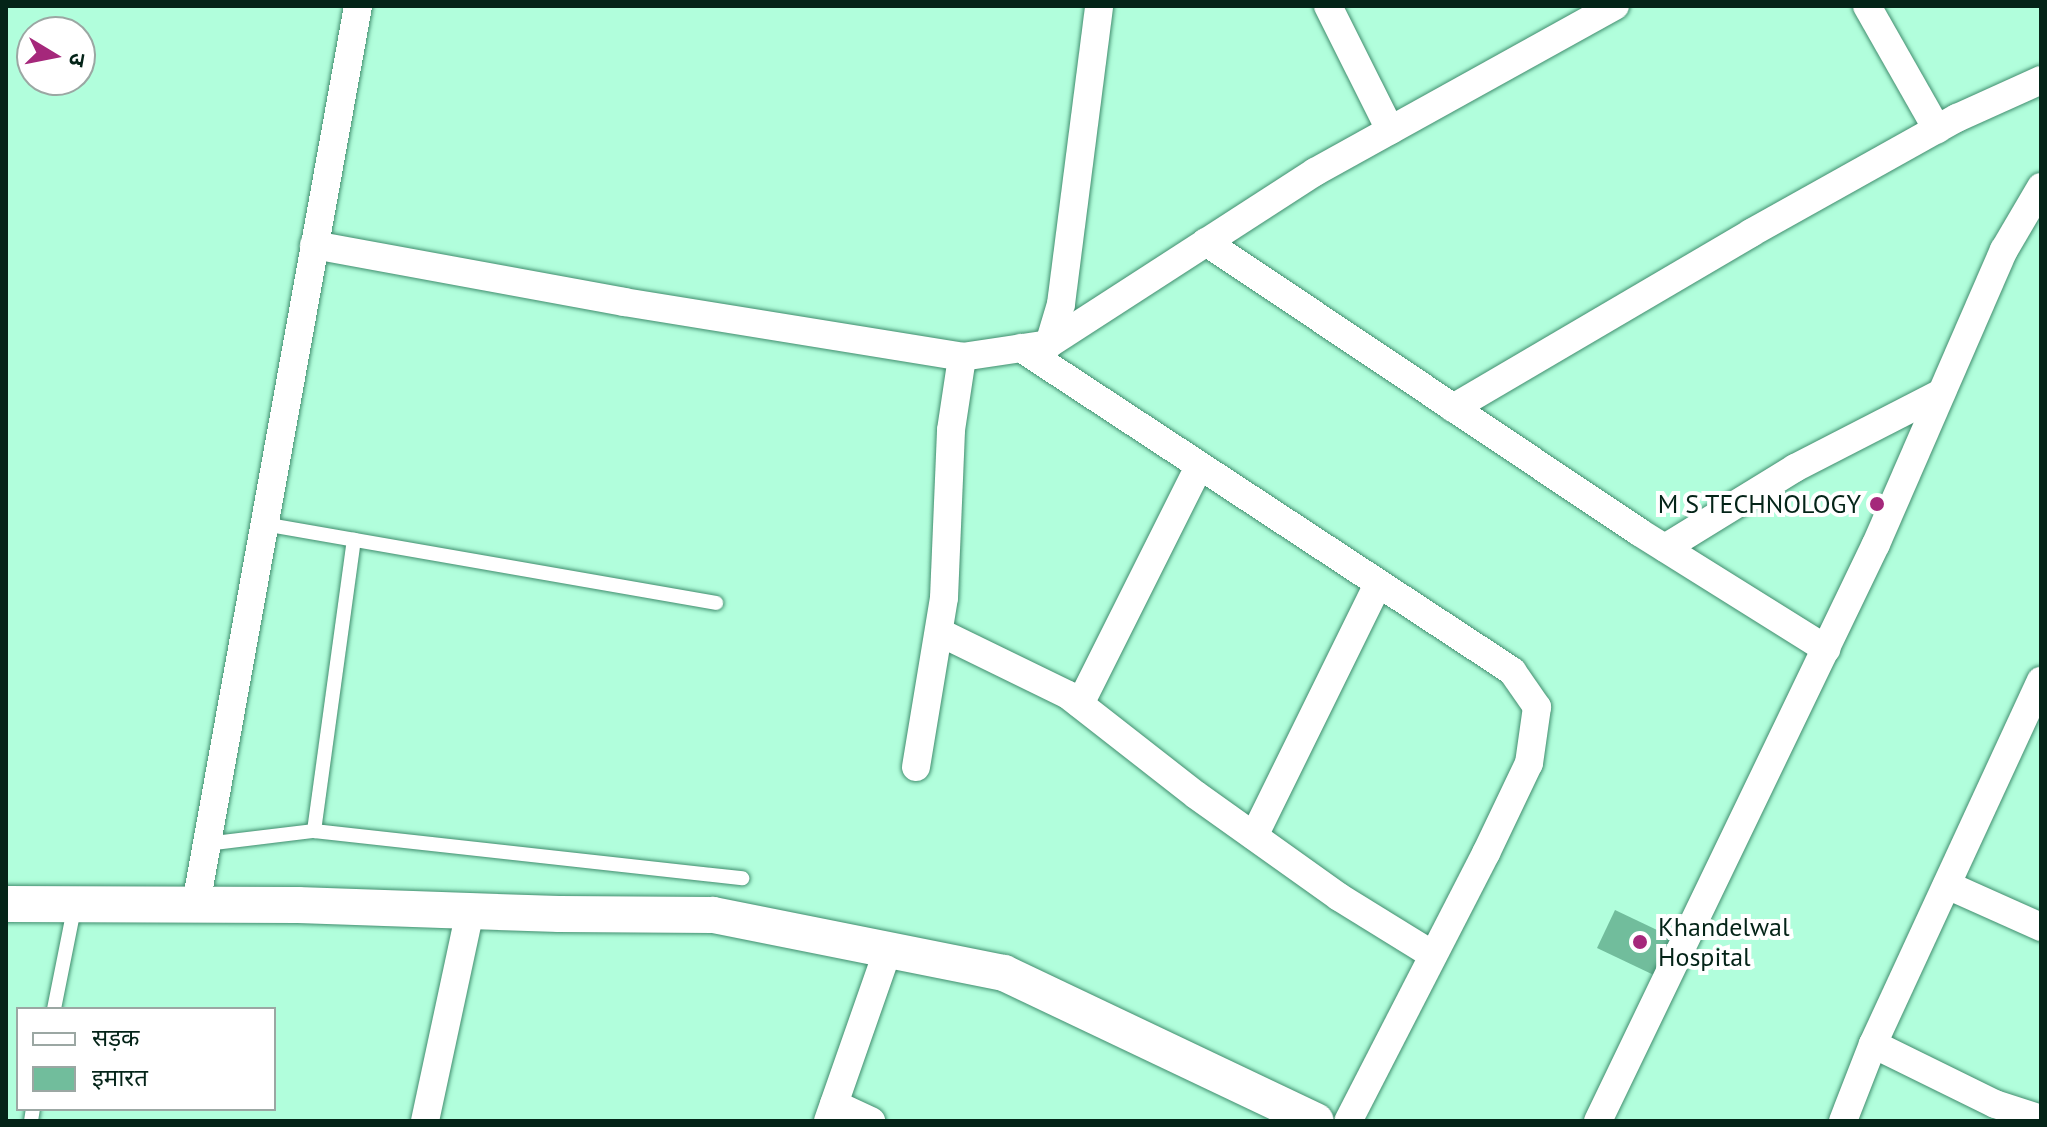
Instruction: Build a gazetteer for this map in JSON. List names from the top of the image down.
{
  "places": ["M S TECHNOLOGY", "Khandelwal Hospital"],
  "legend": ["सड़क", "इमारत"],
  "north": "right"
}
